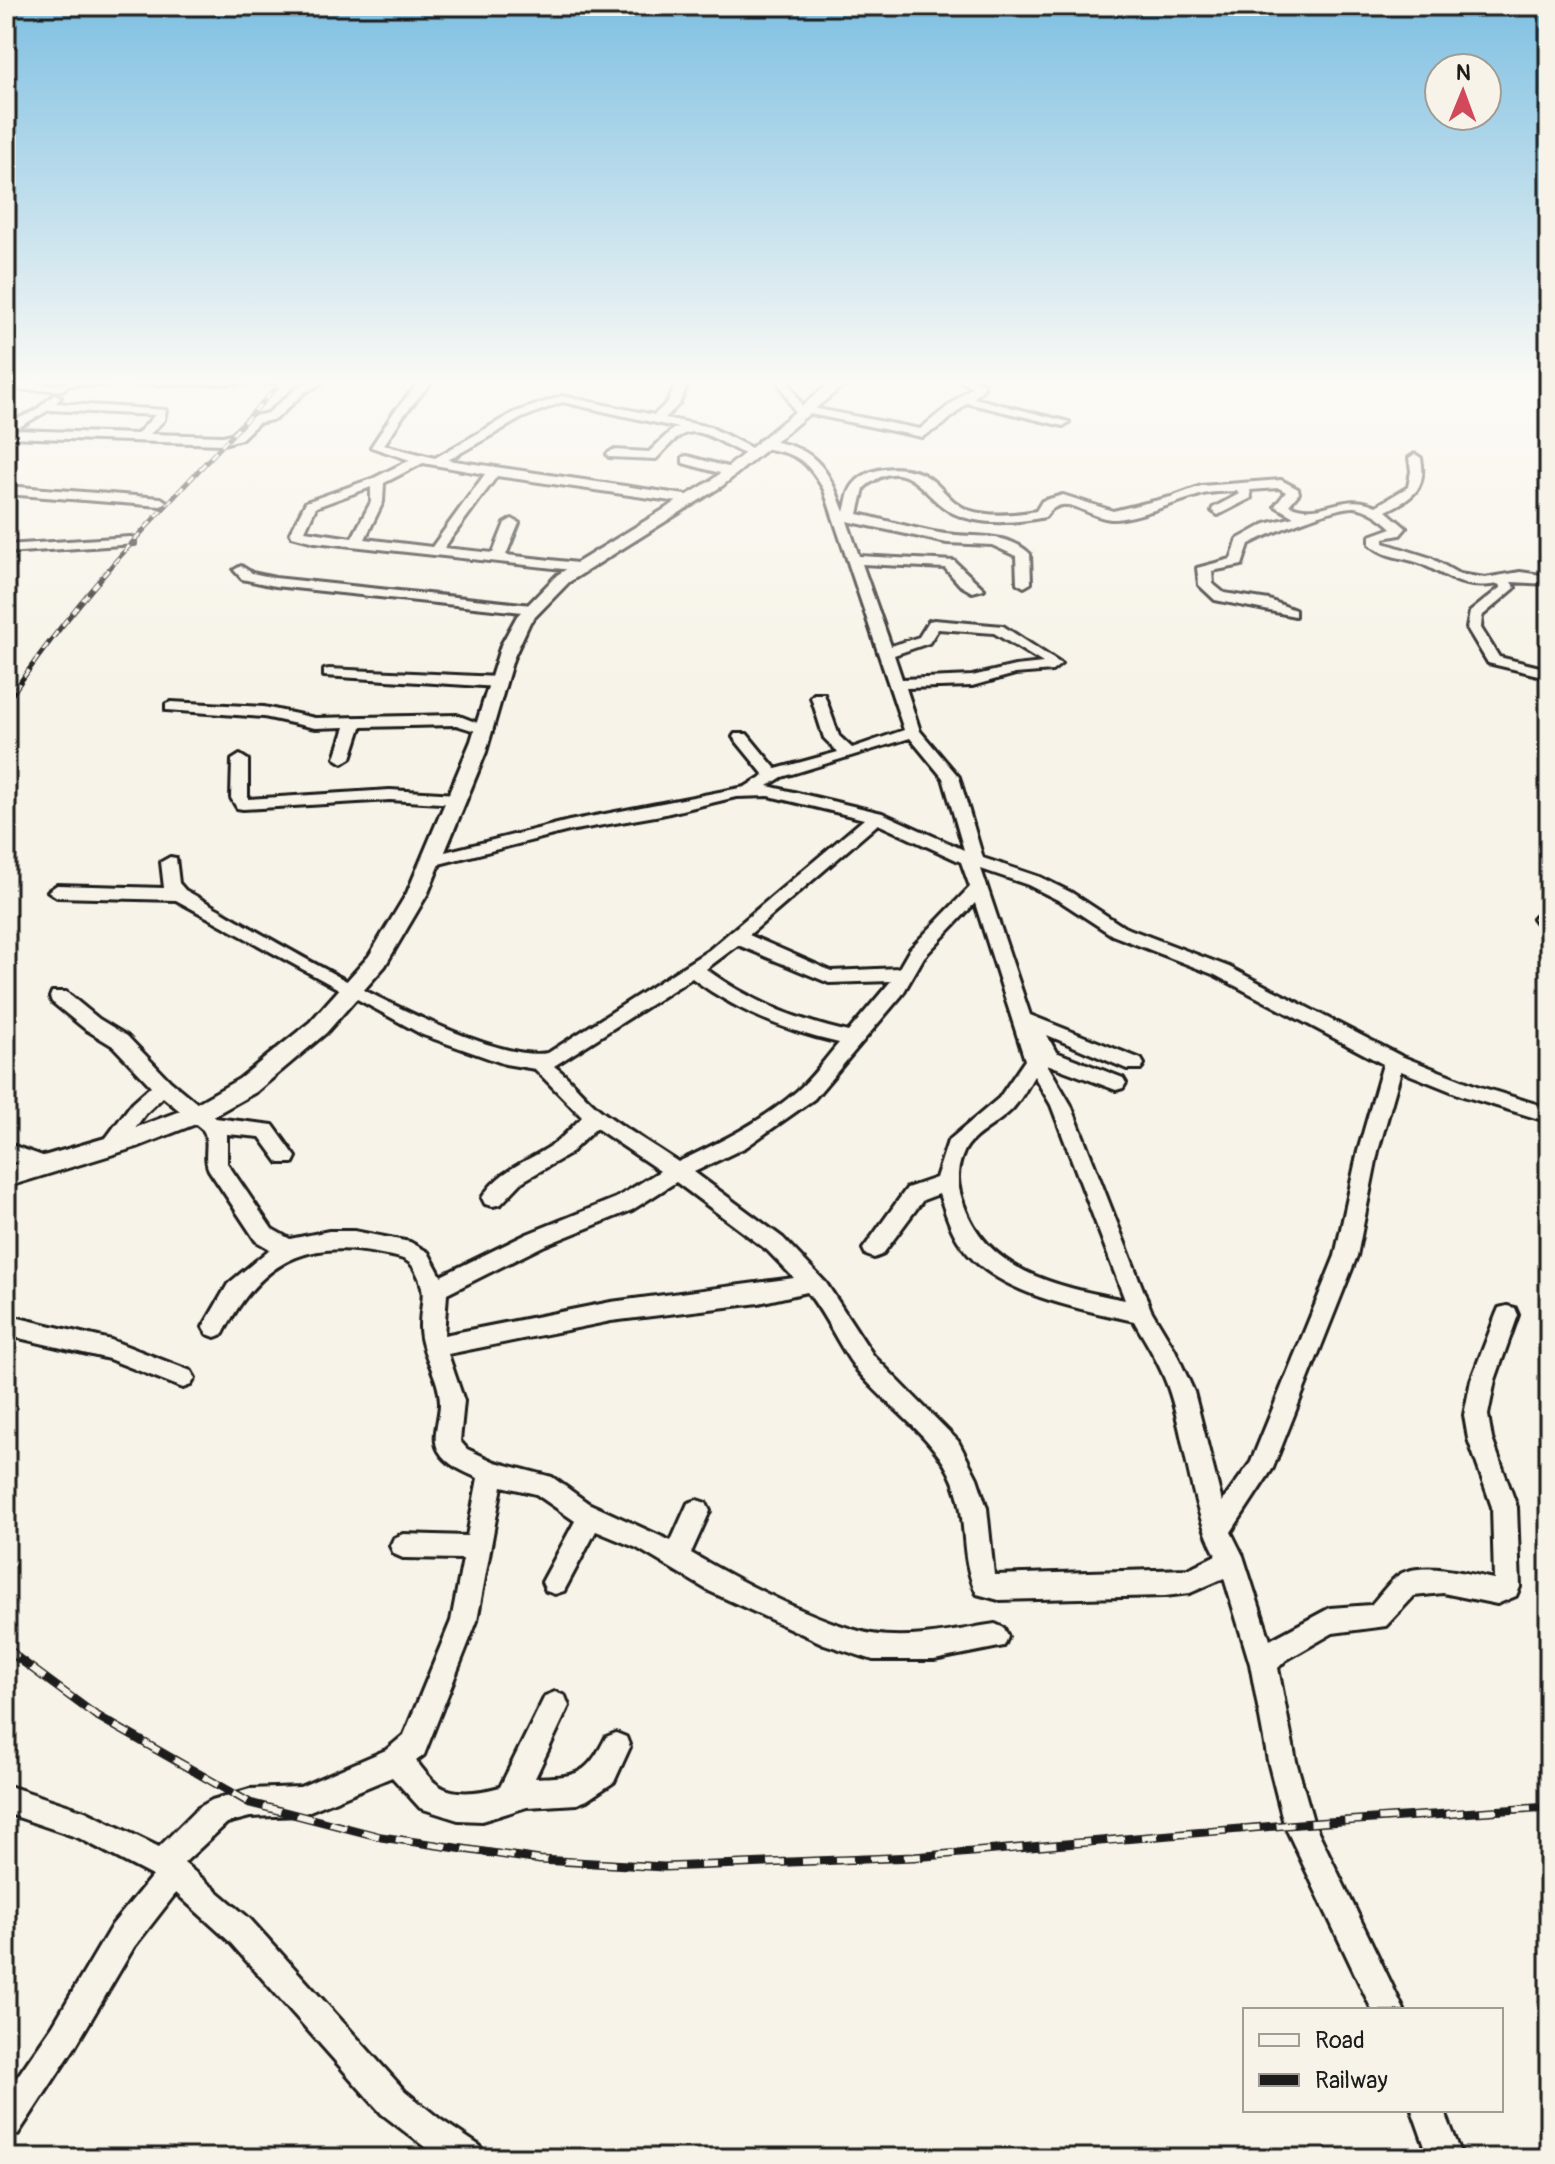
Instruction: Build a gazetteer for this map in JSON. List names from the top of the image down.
{
  "legend": ["Road", "Railway"],
  "north": "top"
}
